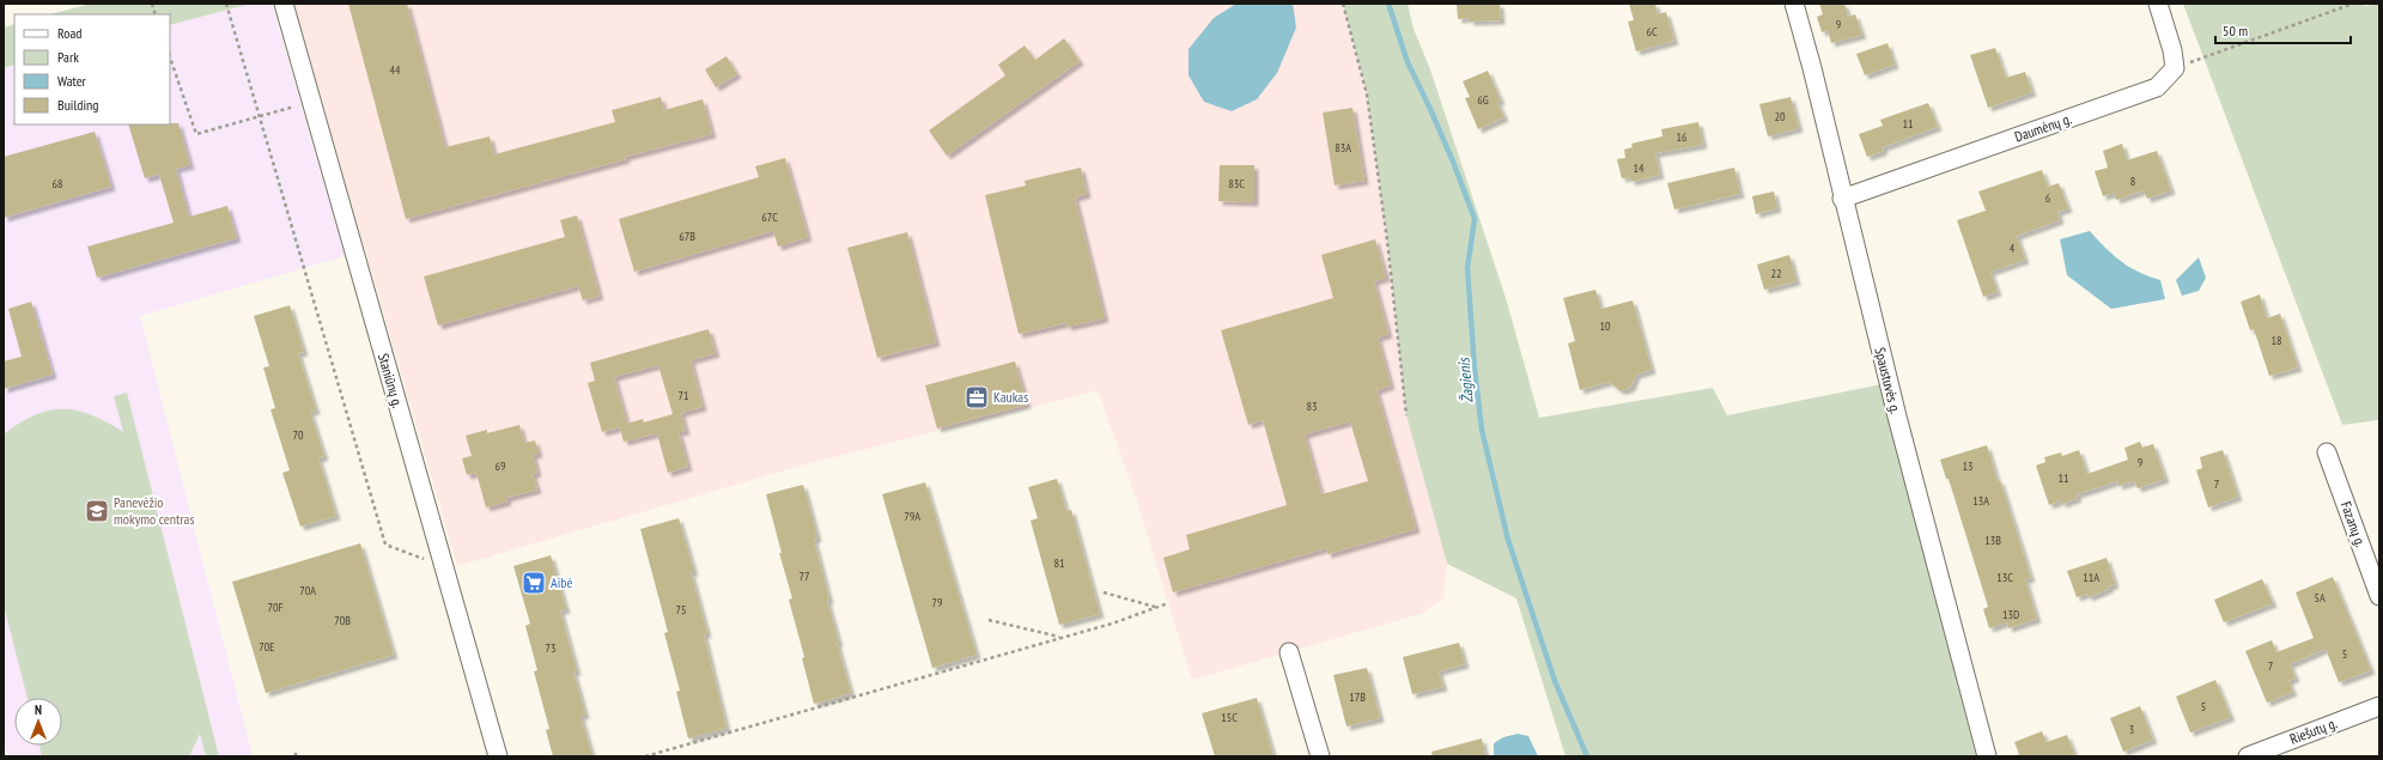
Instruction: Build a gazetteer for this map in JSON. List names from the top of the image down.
{
  "streets": {
    "street": [
      "Daumėnų g.",
      "Staniūnų g.",
      "Spaustuvės g.",
      "Fazanų g.",
      "Riešutų g."
    ]
  },
  "crossings": [
    ["Daumėnų g.", "Spaustuvės g."]
  ],
  "water": ["Žagienis"],
  "places": {
    "office": ["Kaukas"],
    "school or university": ["Panevėžio mokymo centras"],
    "supermarket": ["Aibė"]
  },
  "house_numbers": [
    "9",
    "6C",
    "44",
    "6G",
    "20",
    "11",
    "16",
    "83A",
    "14",
    "8",
    "68",
    "83C",
    "6",
    "67C",
    "67B",
    "4",
    "22",
    "10",
    "18",
    "71",
    "83",
    "70",
    "9",
    "69",
    "13",
    "11",
    "7",
    "13A",
    "79A",
    "13B",
    "81",
    "77",
    "13C",
    "11A",
    "70A",
    "5A",
    "79",
    "70F",
    "75",
    "13D",
    "70B",
    "70E",
    "73",
    "5",
    "7",
    "17B",
    "5",
    "15C",
    "3"
  ],
  "legend": [
    "Road",
    "Park",
    "Water",
    "Building"
  ],
  "scale_bar": "50 m",
  "north": "top"
}
